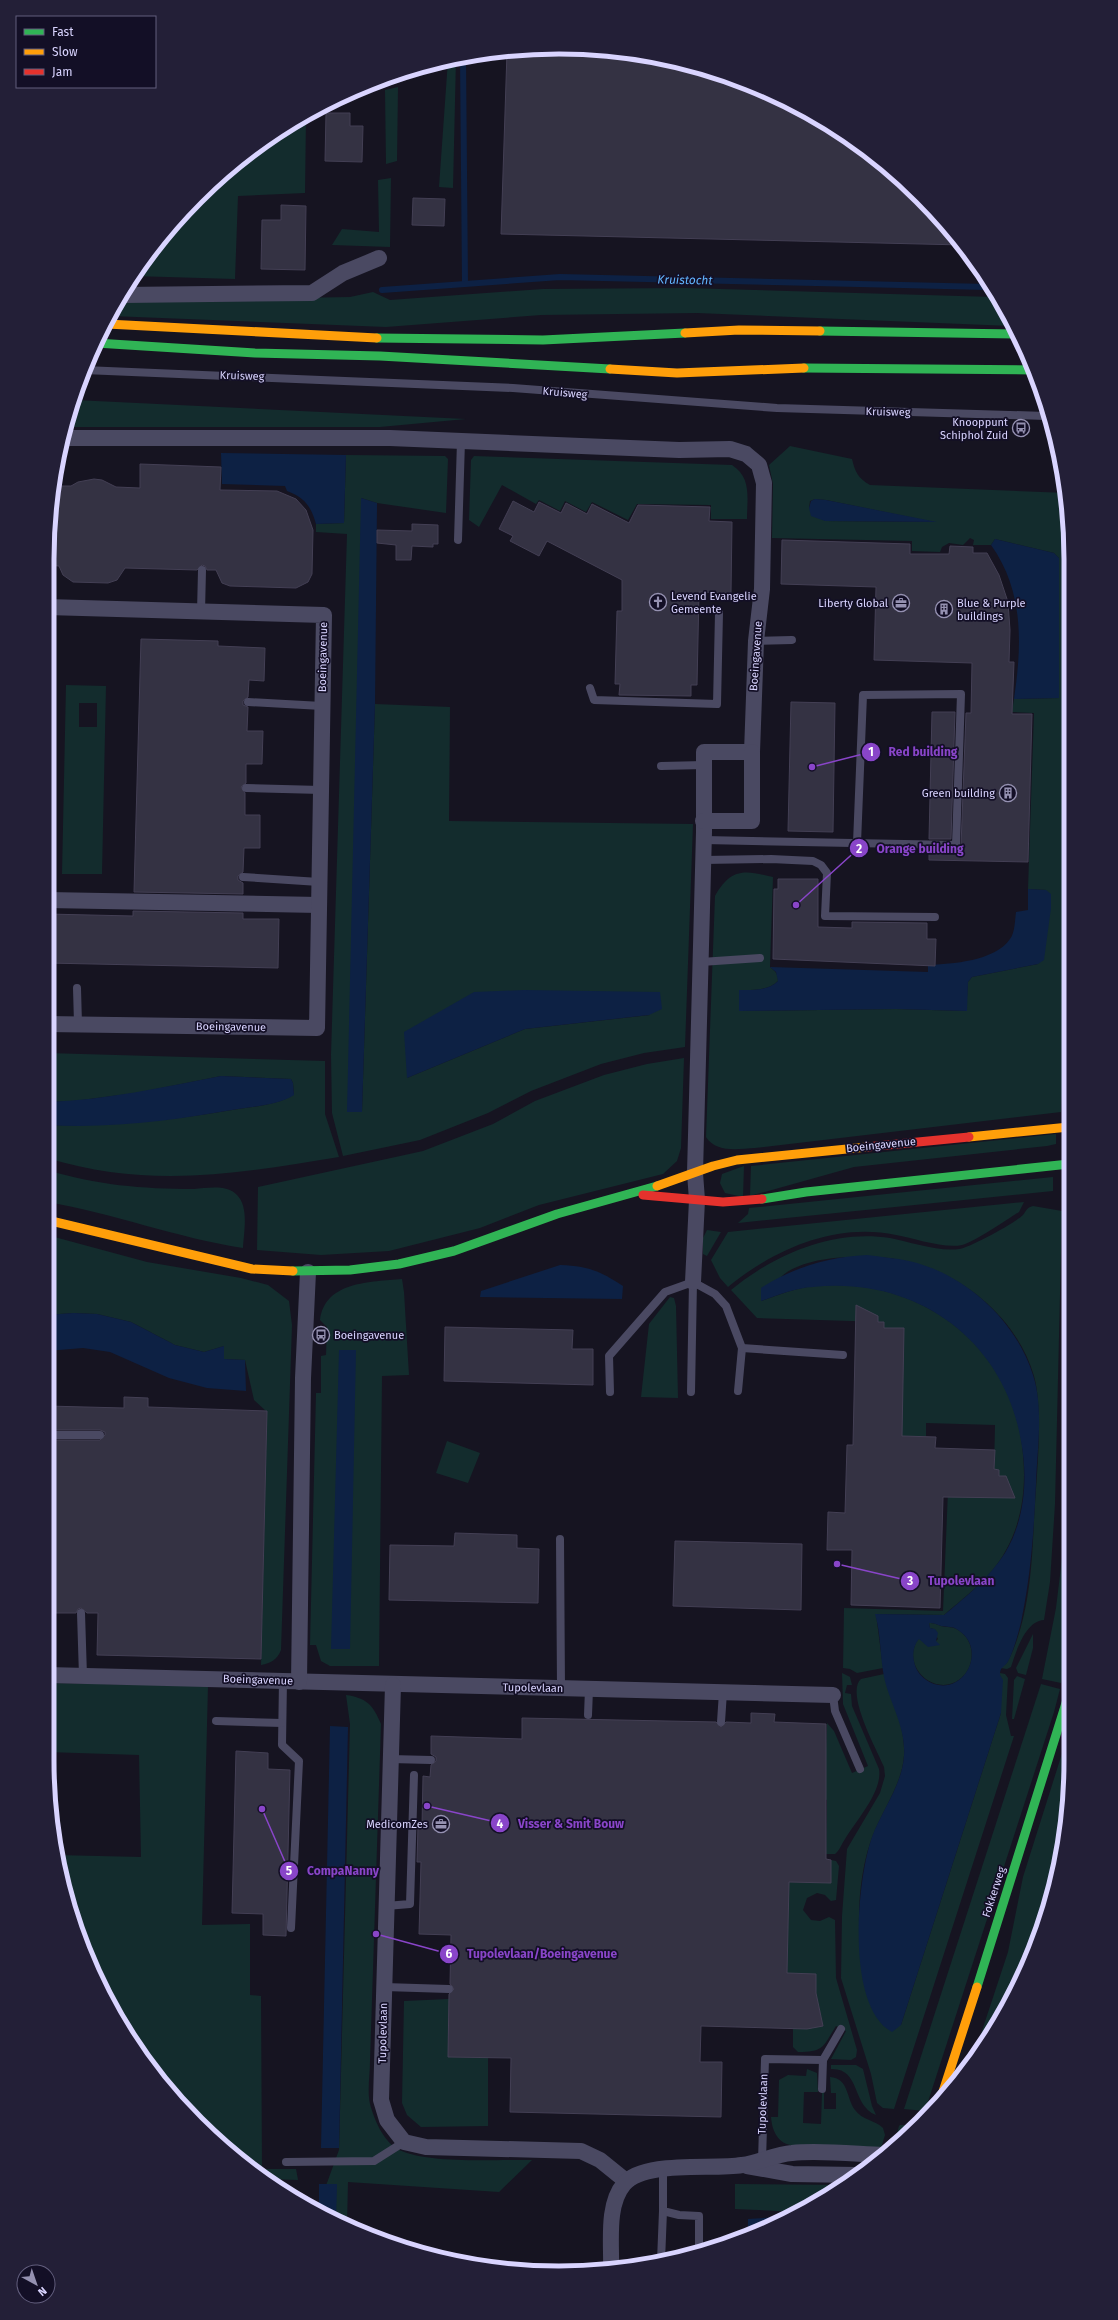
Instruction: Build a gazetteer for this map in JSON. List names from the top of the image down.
{
  "streets": {
    "main road": ["Boeingavenue", "Fokkerweg"],
    "street": ["Tupolevlaan"],
    "lane": ["Kruisweg"]
  },
  "crossings": [
    ["Boeingavenue", "Tupolevlaan"]
  ],
  "water": ["Kruistocht"],
  "places": {
    "bus stop": ["Knooppunt Schiphol Zuid", "Boeingavenue"],
    "church": ["Levend Evangelie Gemeente"],
    "office": ["Liberty Global", "MedicomZes"],
    "building": ["Blue & Purple buildings", "Green building"],
    "other": [
      "Red building",
      "Orange building",
      "Tupolevlaan",
      "Visser & Smit Bouw",
      "CompaNanny",
      "Tupolevlaan/Boeingavenue"
    ]
  },
  "legend": ["Fast", "Slow", "Jam"],
  "north": "bottom right"
}
